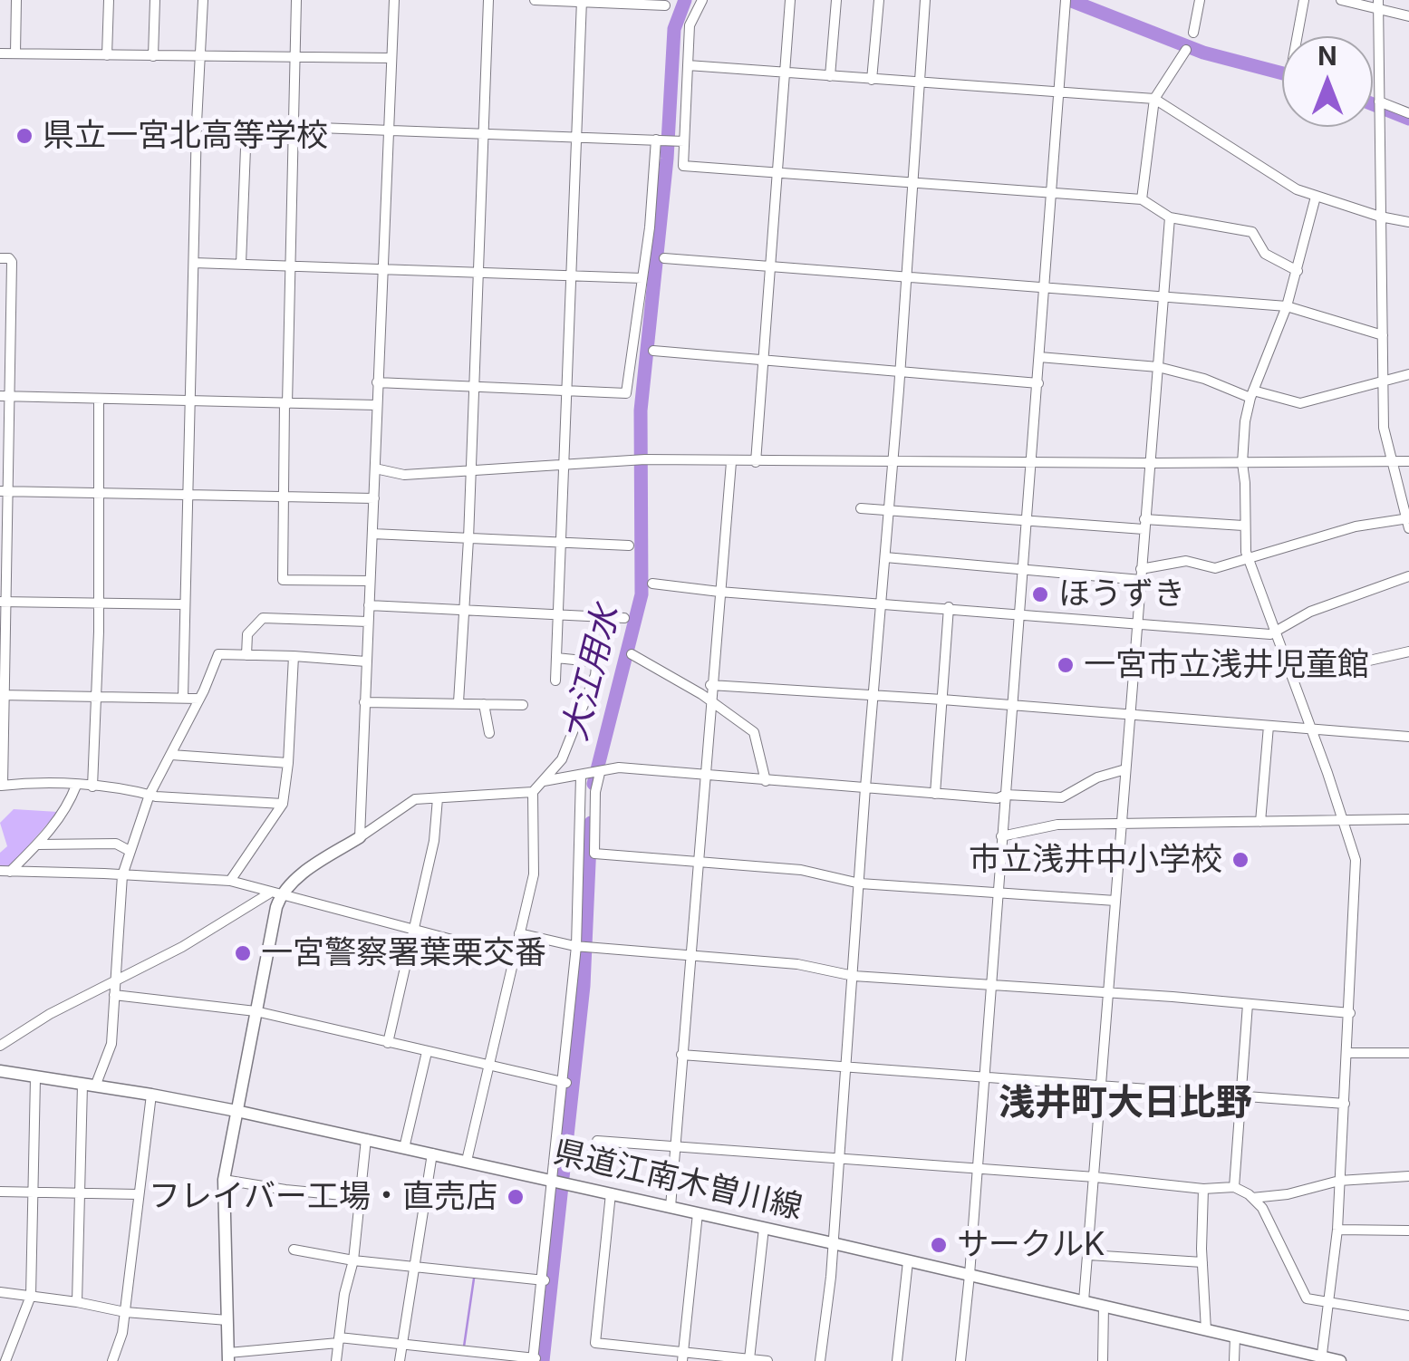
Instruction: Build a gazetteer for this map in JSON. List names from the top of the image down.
{
  "streets": {
    "main road": ["県道江南木曽川線"]
  },
  "districts": ["浅井町大日比野"],
  "water": ["大江用水"],
  "places": [
    "県立一宮北高等学校",
    "ほうずき",
    "一宮市立浅井児童館",
    "市立浅井中小学校",
    "一宮警察署葉栗交番",
    "フレイバー工場・直売店",
    "サークルK"
  ],
  "north": "top"
}
